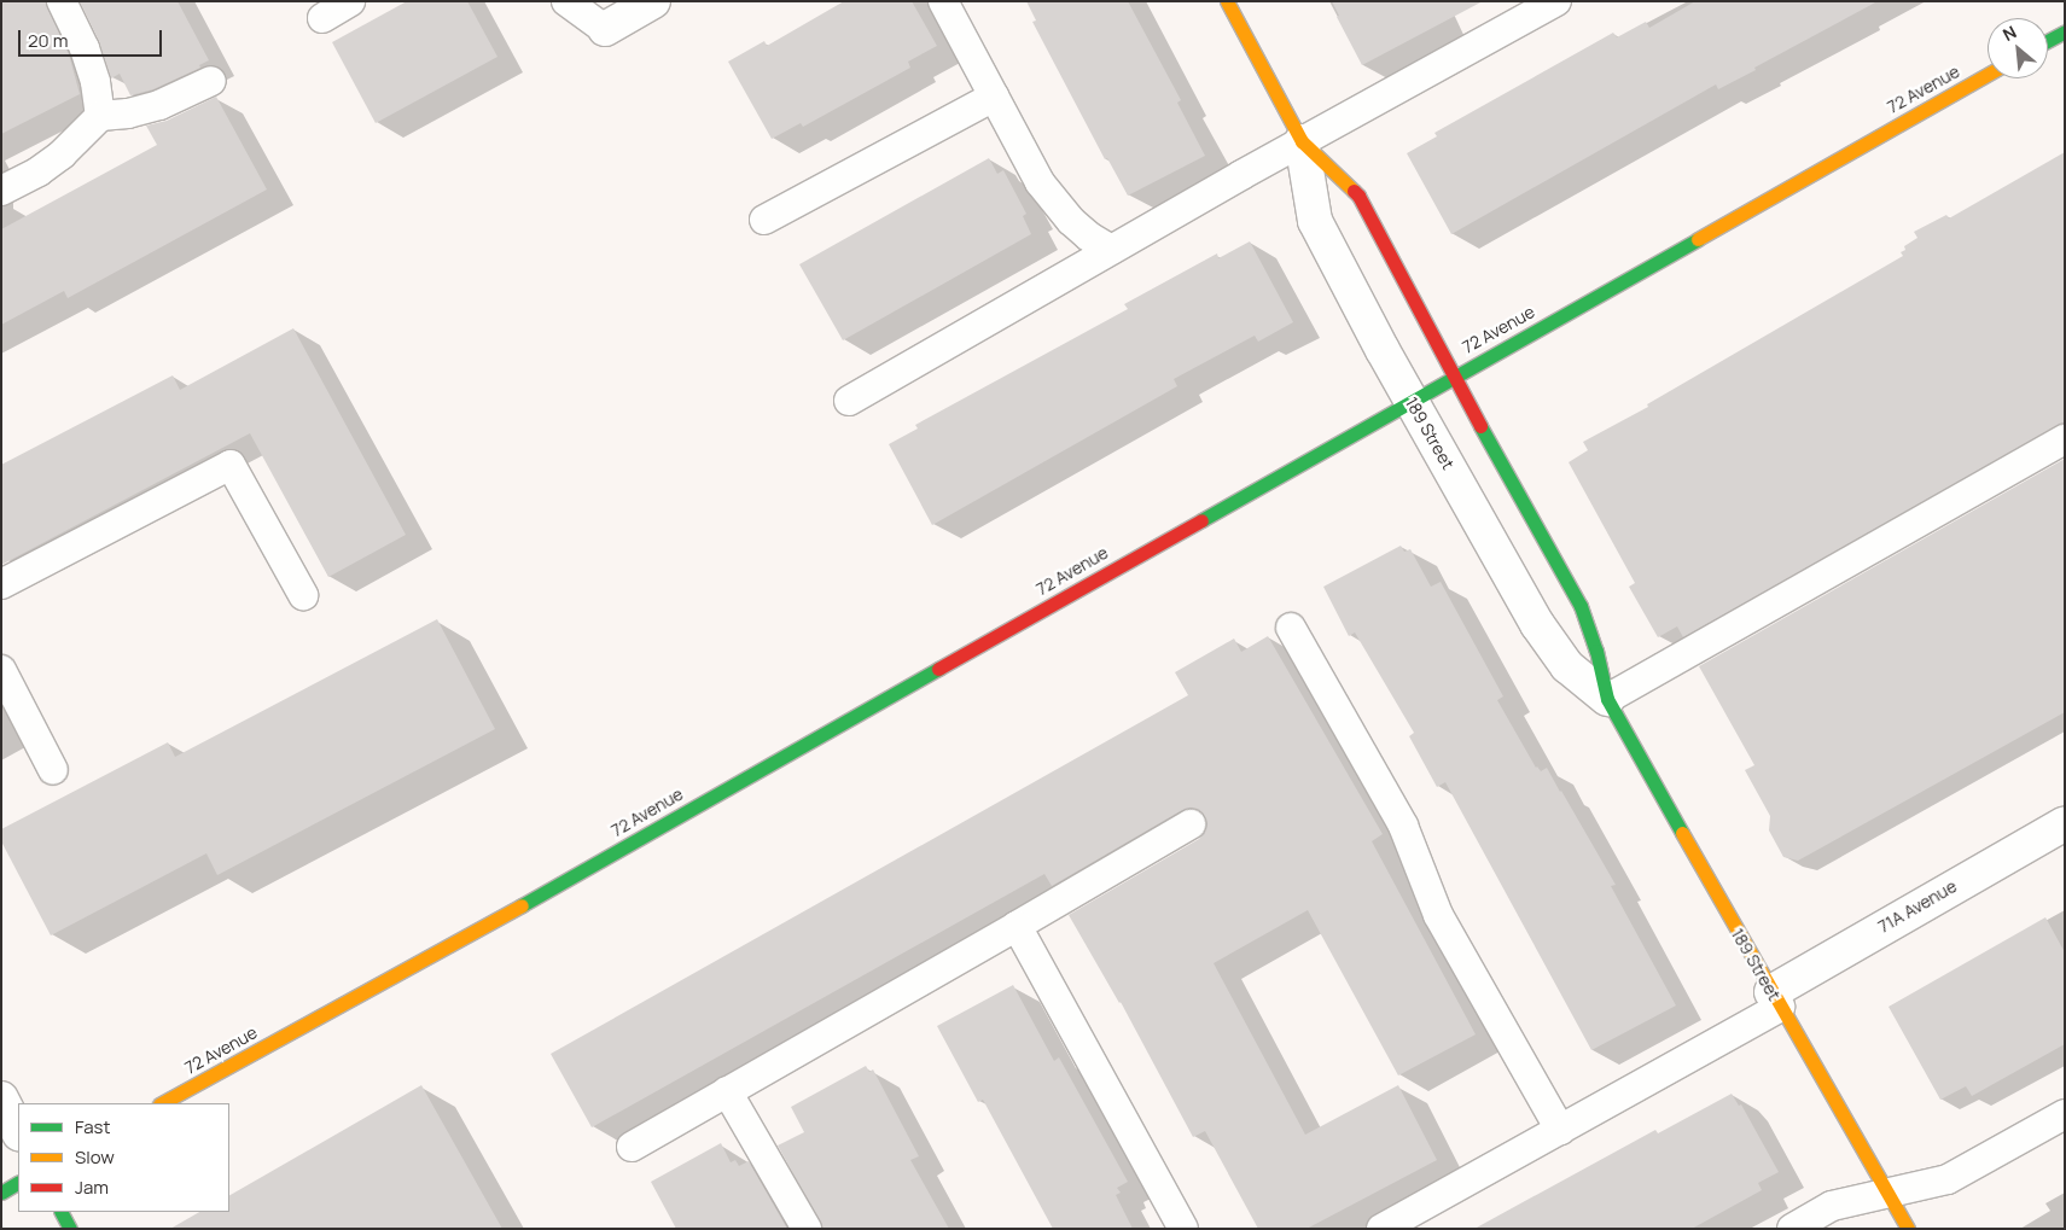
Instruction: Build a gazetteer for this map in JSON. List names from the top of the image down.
{
  "streets": {
    "main road": ["72 Avenue", "189 Street"],
    "street": ["71A Avenue"]
  },
  "crossings": [
    ["72 Avenue", "189 Street"],
    ["189 Street", "71A Avenue"]
  ],
  "legend": ["Fast", "Slow", "Jam"],
  "scale_bar": "20 m",
  "north": "top left"
}
